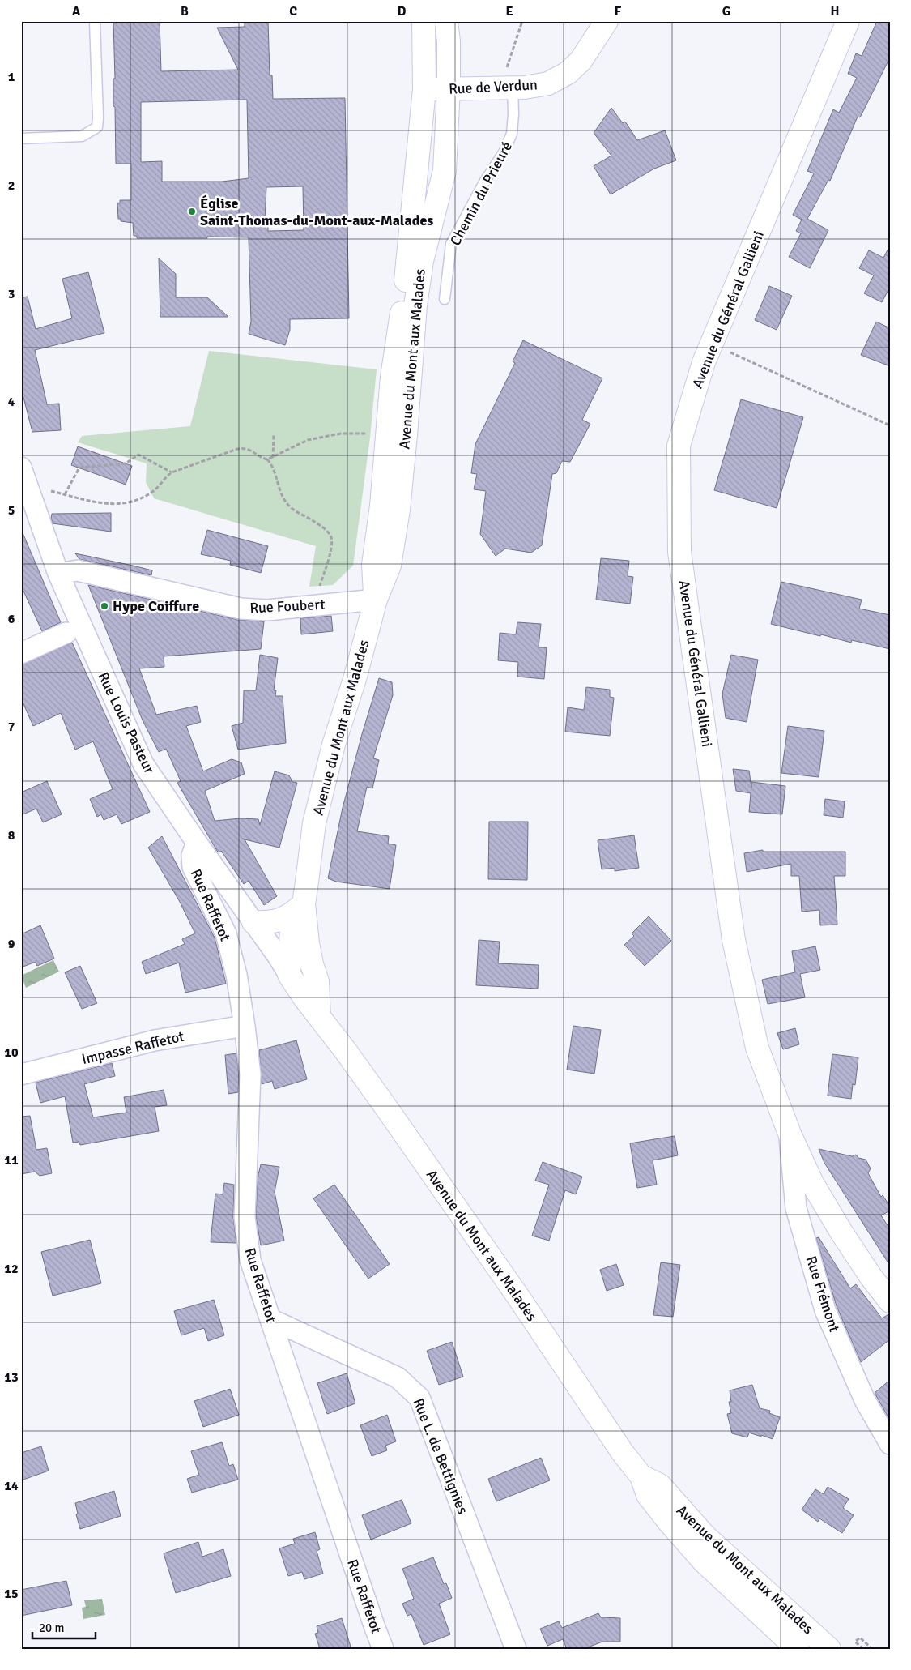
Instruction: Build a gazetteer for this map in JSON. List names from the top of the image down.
{
  "streets": {
    "street": [
      "Rue de Verdun",
      "Avenue du Général Gallieni",
      "Avenue du Mont aux Malades",
      "Rue Foubert",
      "Rue Louis Pasteur",
      "Rue Raffetot",
      "Impasse Raffetot",
      "Rue Frémont",
      "Rue L. de Bettignies"
    ],
    "lane": ["Chemin du Prieuré"]
  },
  "crossings": [
    ["Rue de Verdun", "Chemin du Prieuré"],
    ["Rue de Verdun", "Avenue du Mont aux Malades"],
    ["Avenue du Général Gallieni", "Rue Frémont"],
    ["Avenue du Mont aux Malades", "Rue Foubert"],
    ["Avenue du Mont aux Malades", "Rue Louis Pasteur"],
    ["Rue Foubert", "Rue Louis Pasteur"],
    ["Rue Louis Pasteur", "Rue Raffetot"],
    ["Rue Raffetot", "Impasse Raffetot"],
    ["Rue Raffetot", "Rue L. de Bettignies"]
  ],
  "places": ["Église Saint-Thomas-du-Mont-aux-Malades", "Hype Coiffure"],
  "scale_bar": "20 m",
  "grid": {
    "columns": [
      "A",
      "B",
      "C",
      "D",
      "E",
      "F",
      "G",
      "H"
    ],
    "rows": [
      "1",
      "2",
      "3",
      "4",
      "5",
      "6",
      "7",
      "8",
      "9",
      "10",
      "11",
      "12",
      "13",
      "14",
      "15"
    ]
  }
}
